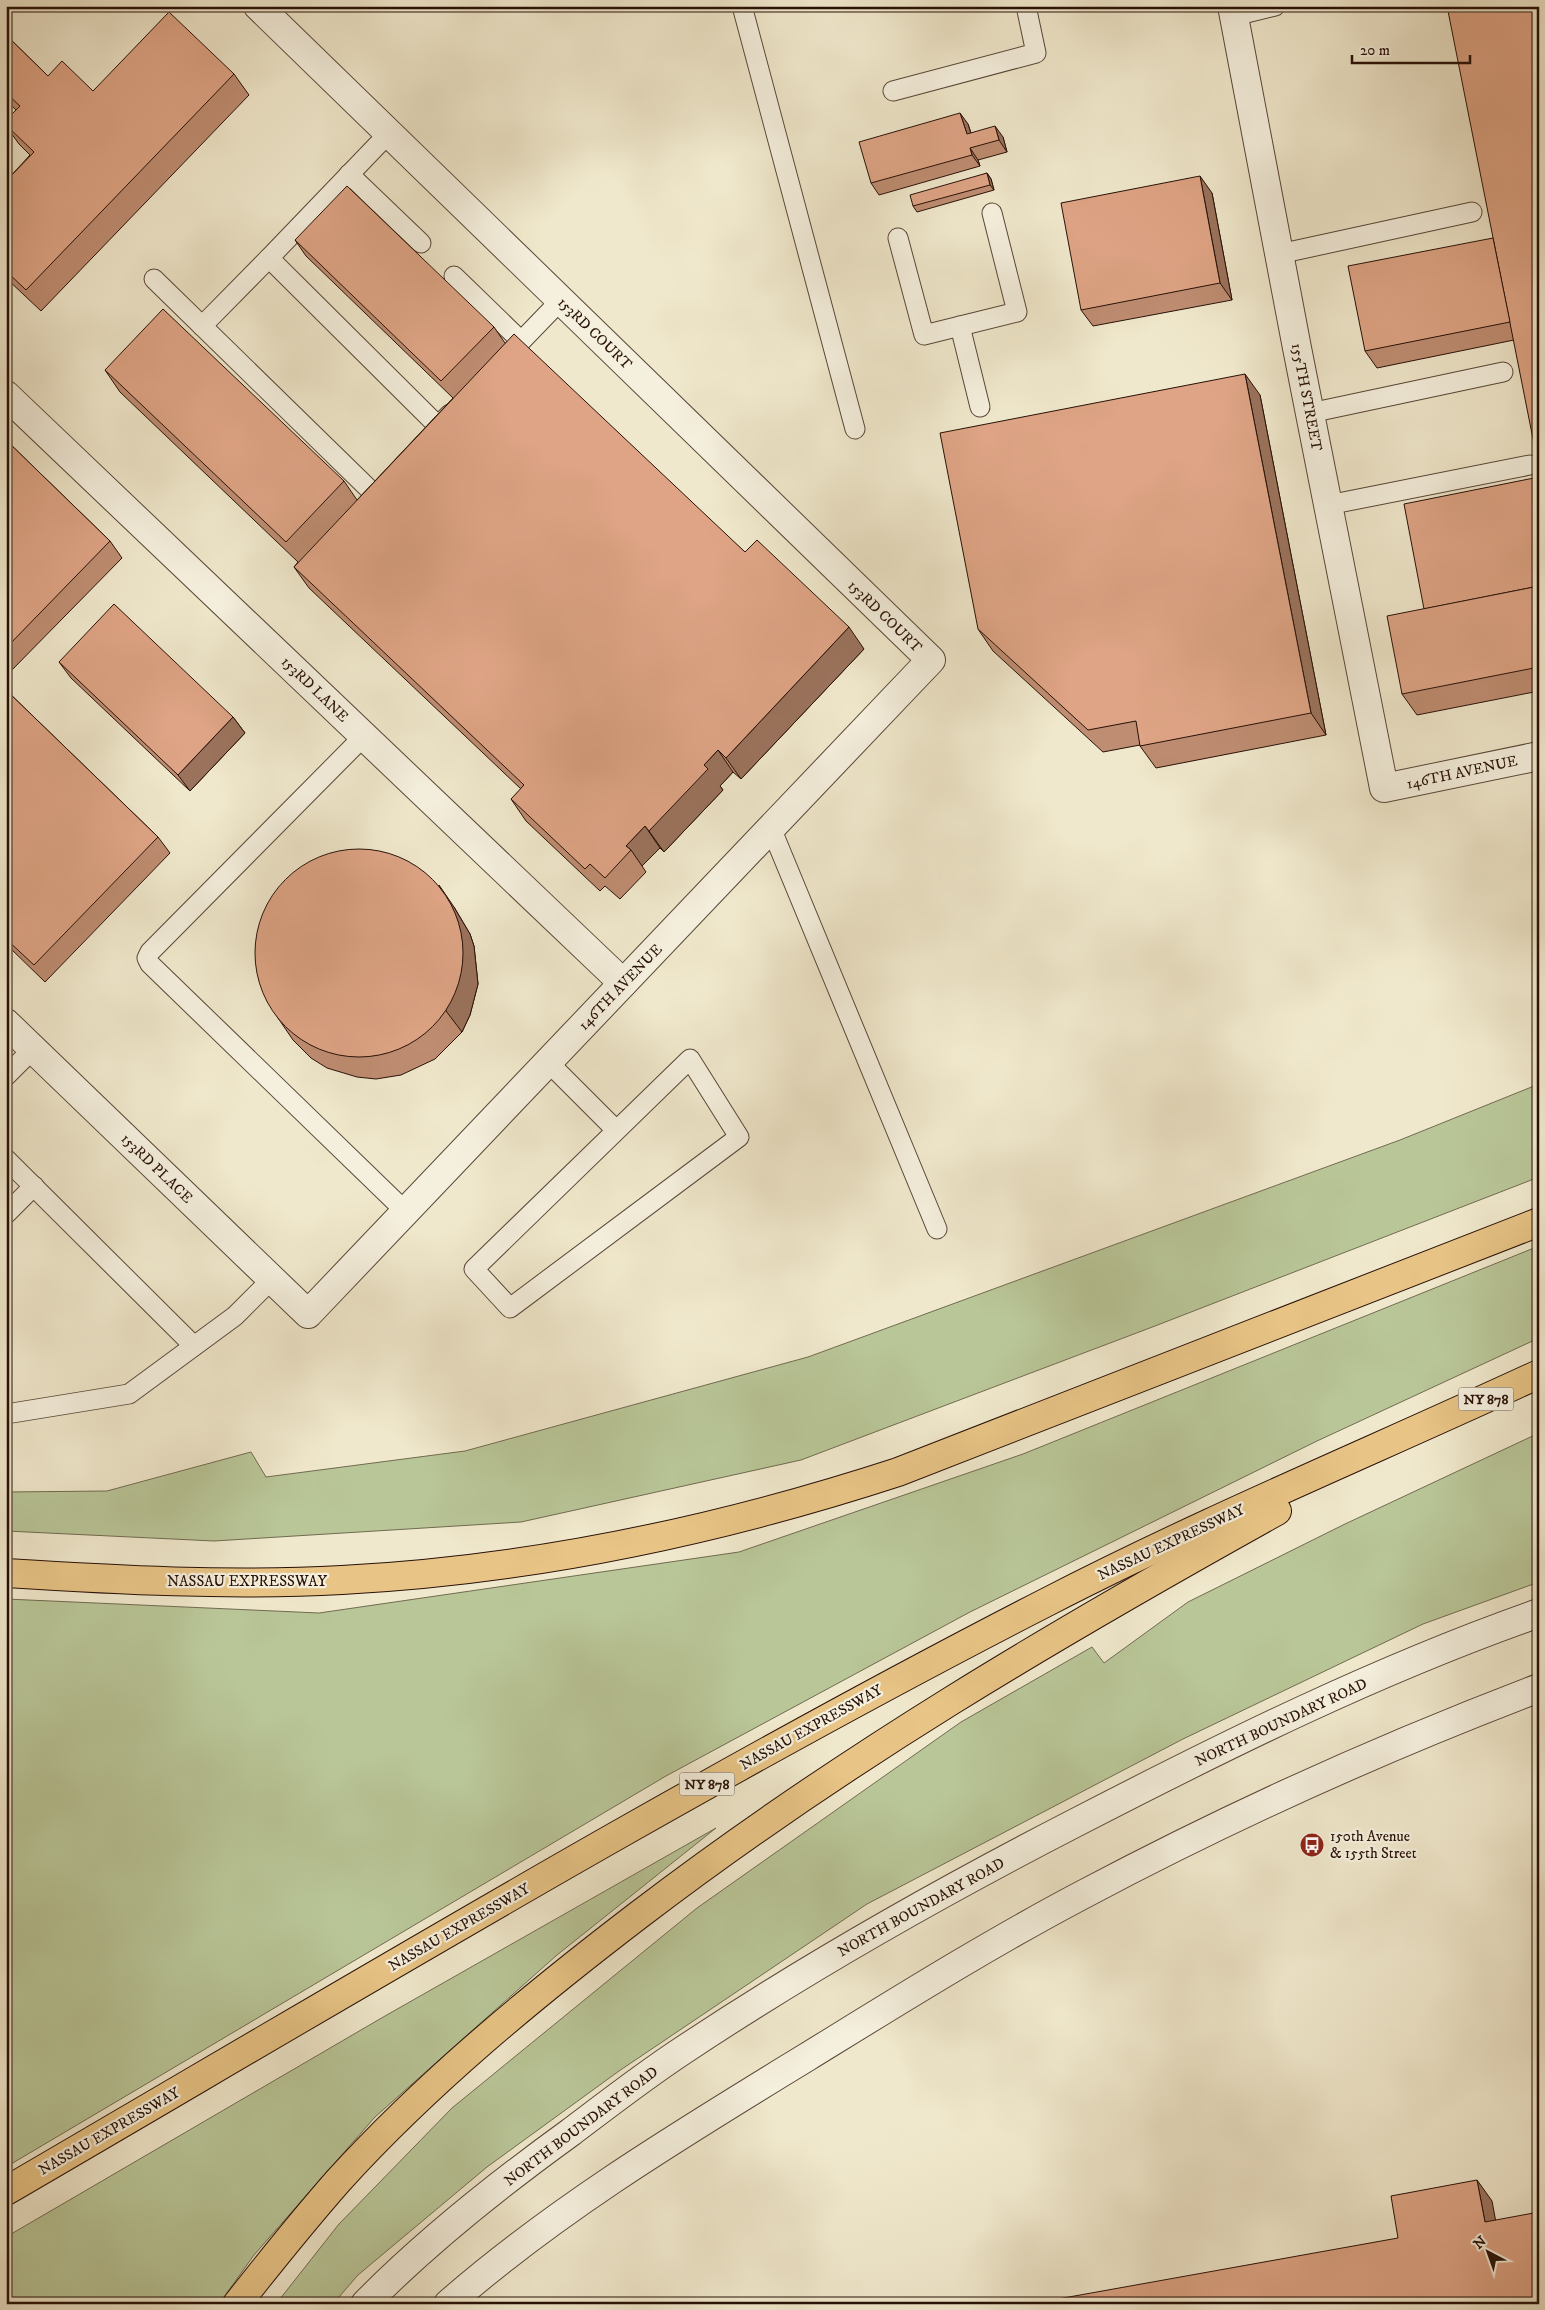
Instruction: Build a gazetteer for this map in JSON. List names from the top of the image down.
{
  "streets": {
    "highway": ["NY 878", "NASSAU EXPRESSWAY"],
    "street": [
      "153RD COURT",
      "155TH STREET",
      "153RD LANE",
      "146TH AVENUE",
      "153RD PLACE",
      "NORTH BOUNDARY ROAD"
    ]
  },
  "crossings": [
    ["153RD COURT", "146TH AVENUE"],
    ["155TH STREET", "146TH AVENUE"],
    ["153RD LANE", "146TH AVENUE"],
    ["146TH AVENUE", "153RD PLACE"]
  ],
  "places": {
    "bus stop": ["150th Avenue & 155th Street"]
  },
  "scale_bar": "20 m",
  "north": "top left"
}
